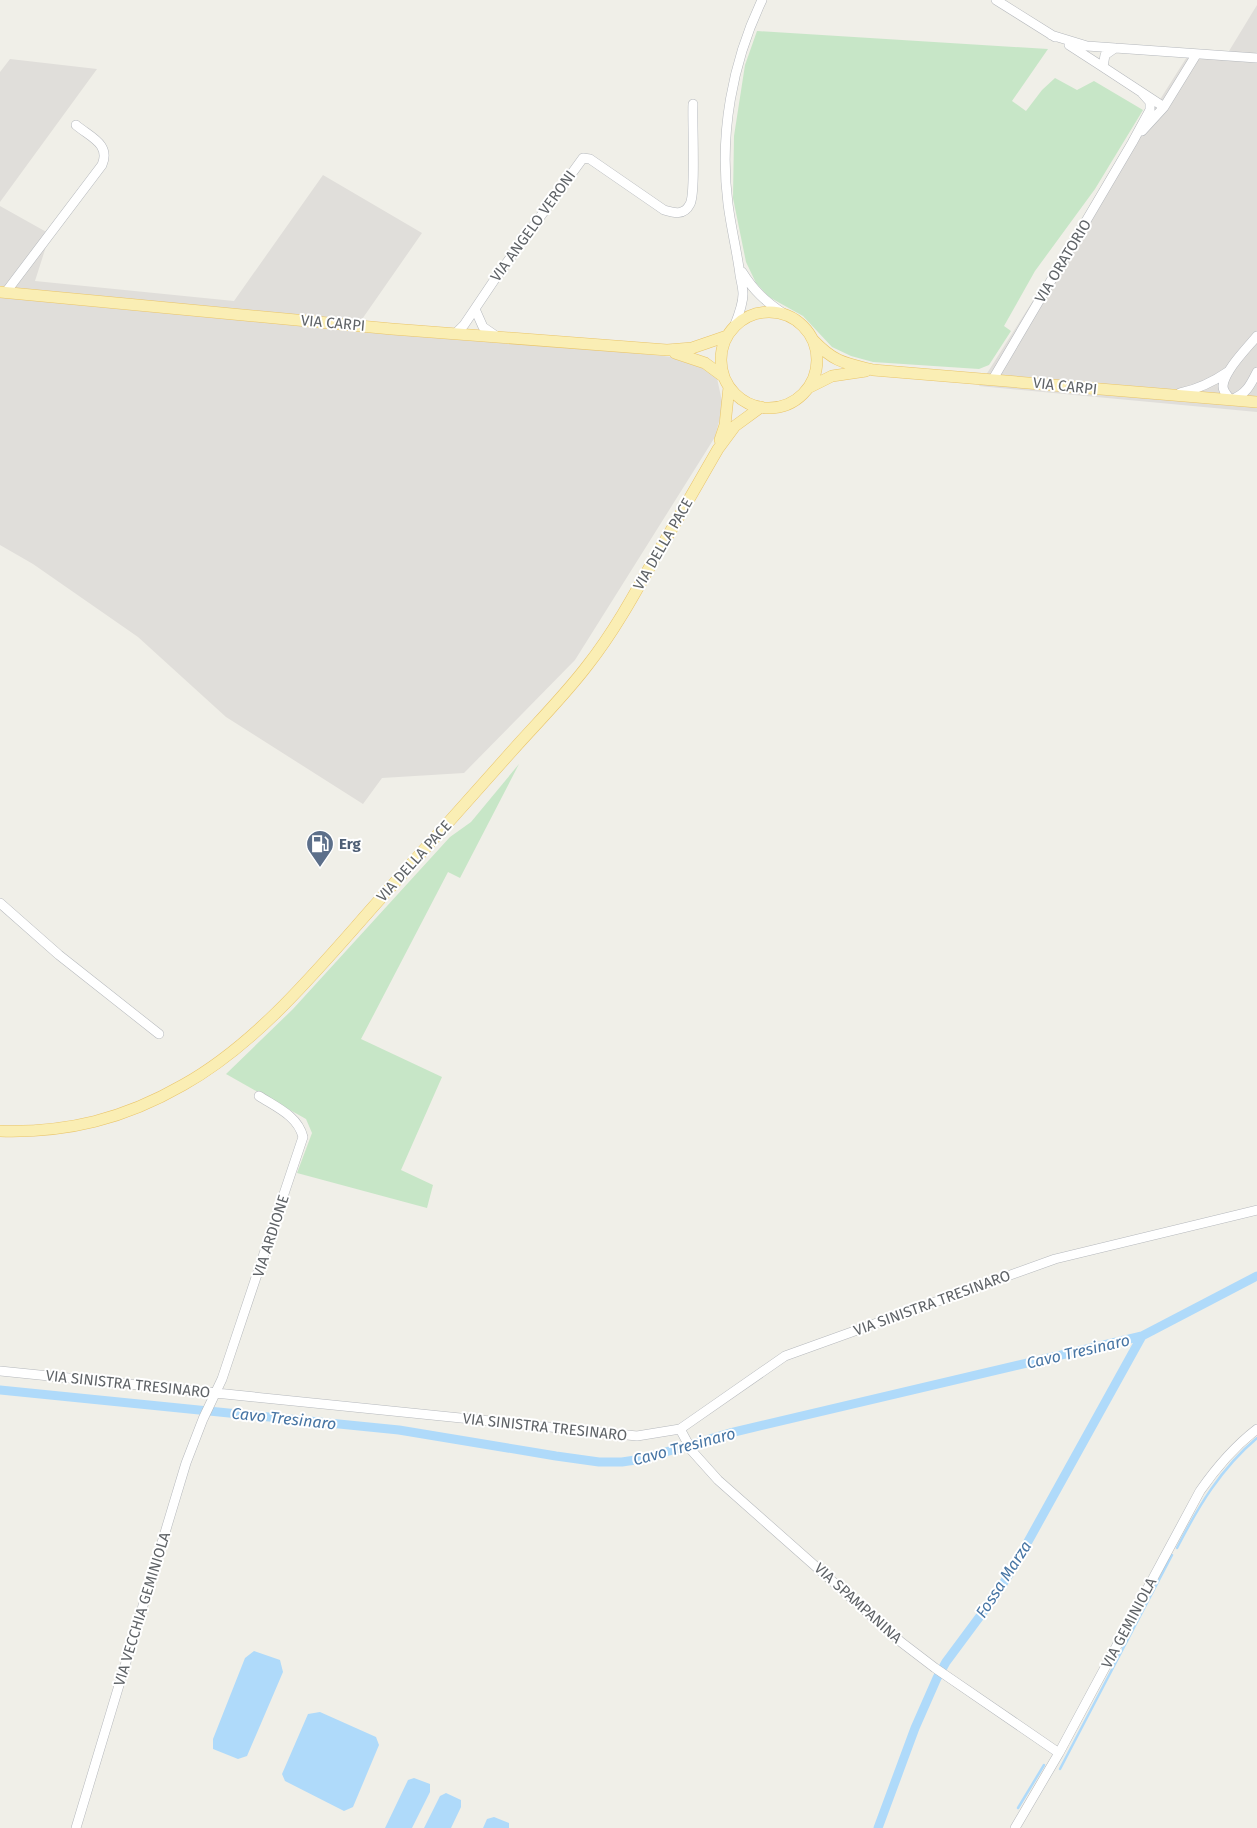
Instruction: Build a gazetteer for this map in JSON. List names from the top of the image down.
{
  "streets": {
    "main road": ["VIA CARPI", "VIA DELLA PACE"],
    "street": [
      "VIA ANGELO VERONI",
      "VIA ORATORIO",
      "VIA ARDIONE",
      "VIA SINISTRA TRESINARO",
      "VIA SPAMPANINA",
      "VIA VECCHIA GEMINIOLA",
      "VIA GEMINIOLA"
    ]
  },
  "crossings": [
    ["VIA ANGELO VERONI", "VIA CARPI"],
    ["VIA ORATORIO", "VIA CARPI"],
    ["VIA CARPI", "VIA DELLA PACE"],
    ["VIA ARDIONE", "VIA SINISTRA TRESINARO"],
    ["VIA ARDIONE", "VIA VECCHIA GEMINIOLA"],
    ["VIA SINISTRA TRESINARO", "VIA SPAMPANINA"],
    ["VIA SINISTRA TRESINARO", "VIA VECCHIA GEMINIOLA"],
    ["VIA SPAMPANINA", "VIA GEMINIOLA"]
  ],
  "water": ["Cavo Tresinaro", "Fossa Marza"],
  "places": {
    "fuel station": ["Erg"]
  }
}
